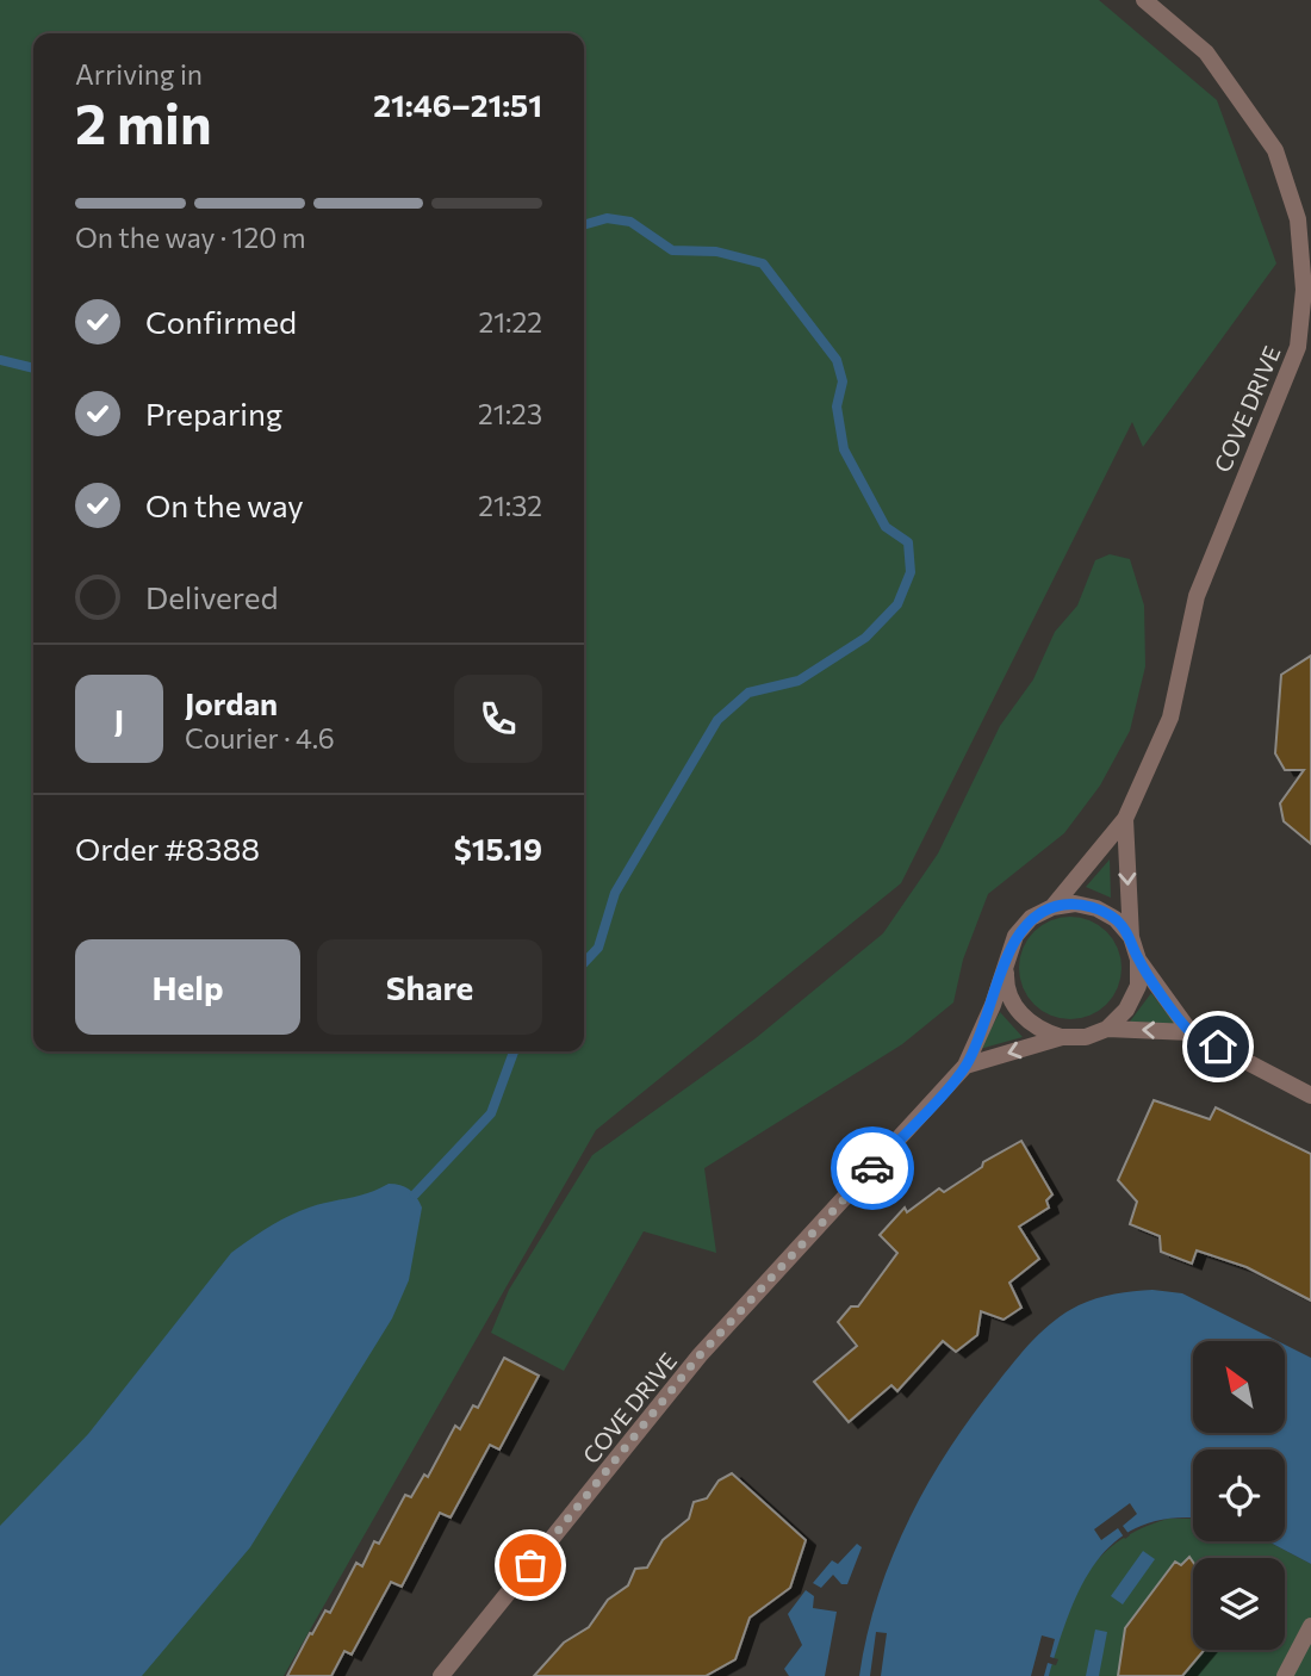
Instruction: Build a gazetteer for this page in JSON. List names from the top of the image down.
{
  "streets": {
    "street": ["COVE DRIVE"]
  },
  "north": "top left",
  "page": {
    "heading": ["2 min", "Arriving in", "21:46–21:51"],
    "panel": [
      "Jordan",
      "Courier · 4.6",
      "Order #8388",
      "$15.19"
    ],
    "bar": "On the way · 120 m",
    "list": [
      ["Confirmed", "21:22"],
      ["Preparing", "21:23"],
      ["On the way", "21:32"],
      "Delivered"
    ],
    "round": "J",
    "buttons": ["Help", "Share"]
  }
}
